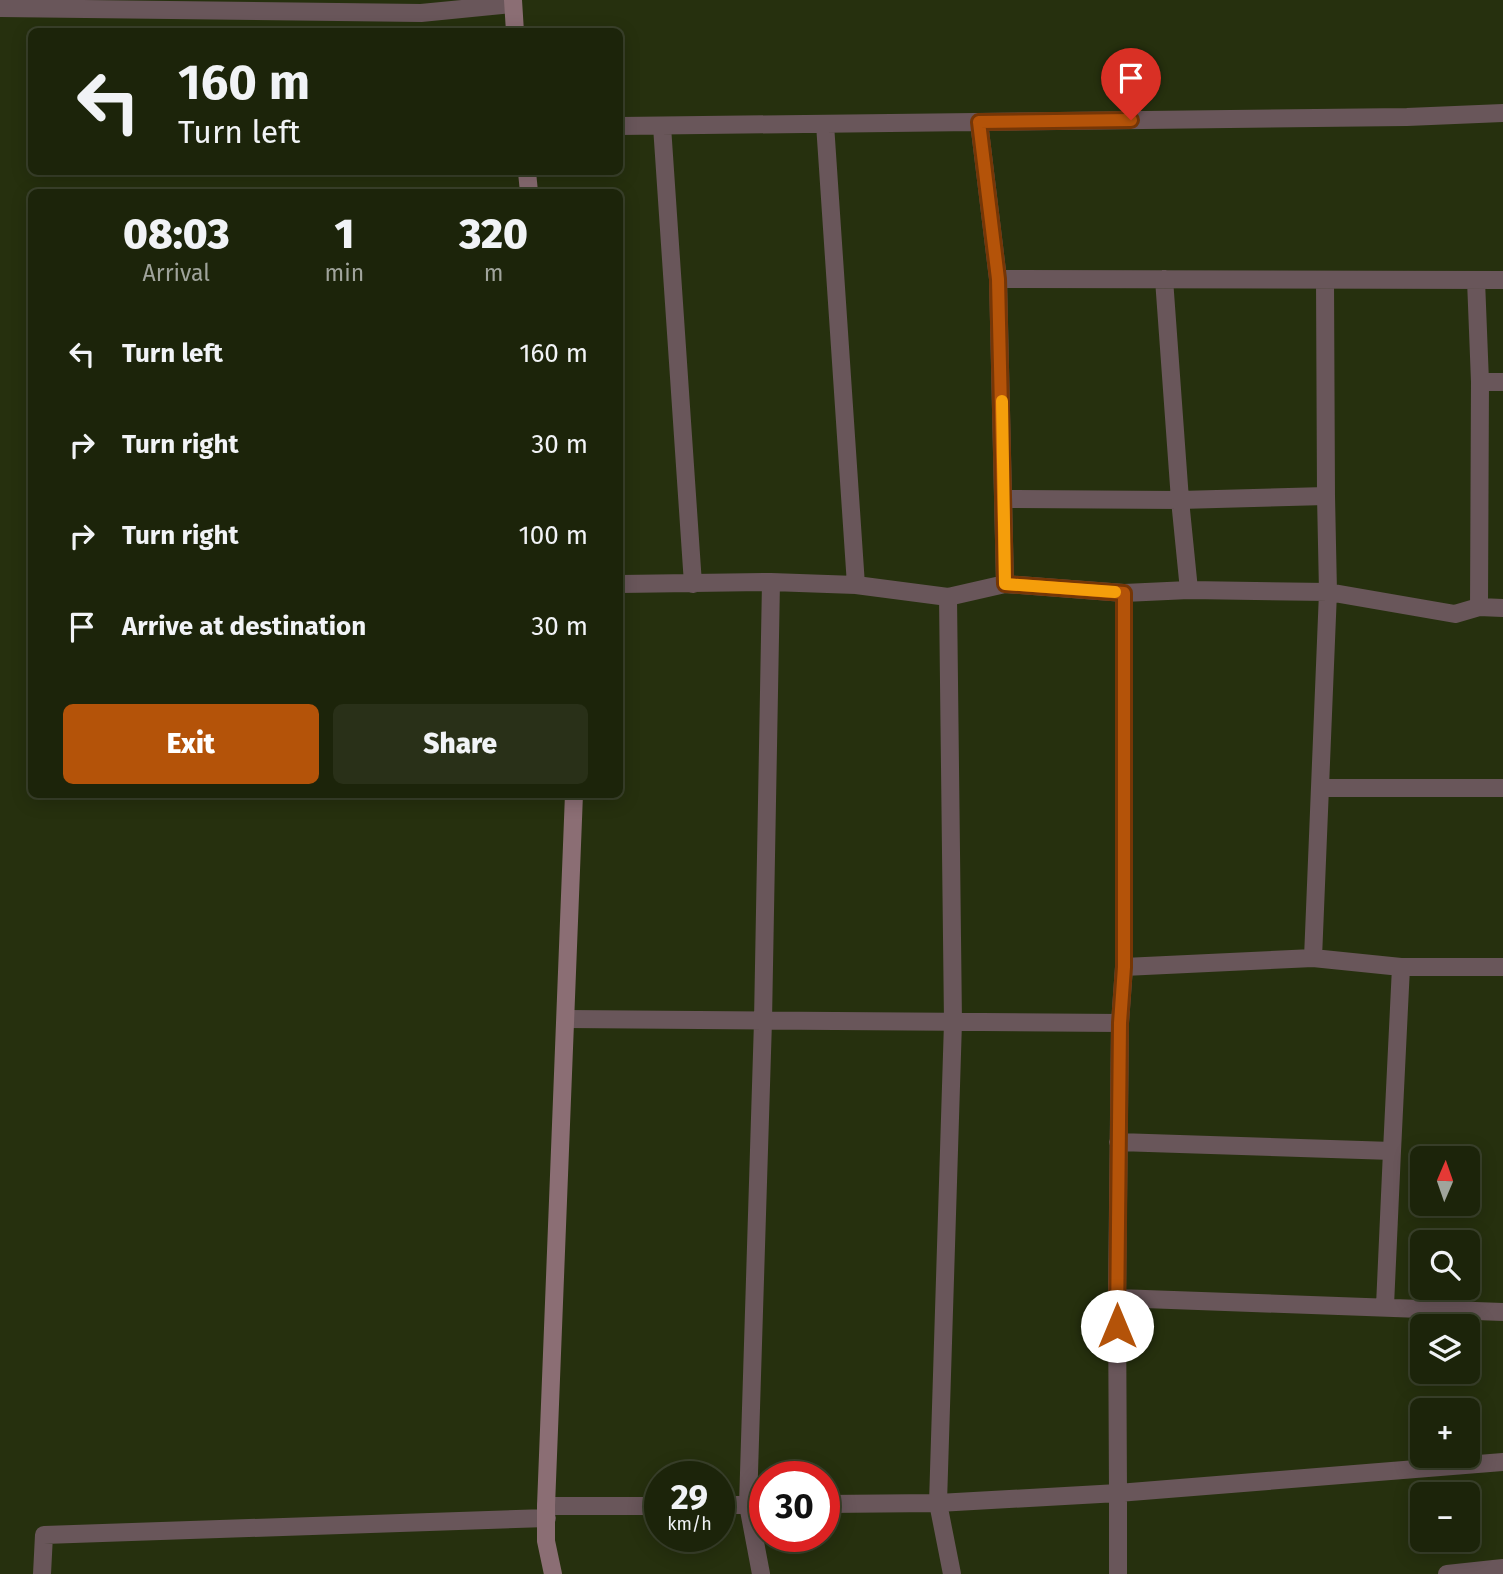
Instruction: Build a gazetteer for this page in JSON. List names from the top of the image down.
{
  "north": "top",
  "page": {
    "turn": ["160 m", "Turn left"],
    "eta": [
      "08:03",
      "Arrival",
      "1",
      "min",
      "320",
      "m"
    ],
    "list": [
      {
        "name": "Turn left",
        "value": "160 m"
      },
      {
        "name": "Turn right",
        "value": "30 m"
      },
      {
        "name": "Turn right",
        "value": "100 m"
      },
      {
        "name": "Arrive at destination",
        "value": "30 m"
      }
    ],
    "buttons": ["Exit", "Share"],
    "map_buttons": ["+", "−"],
    "speed": "29 km/h",
    "limit": "30"
  }
}
